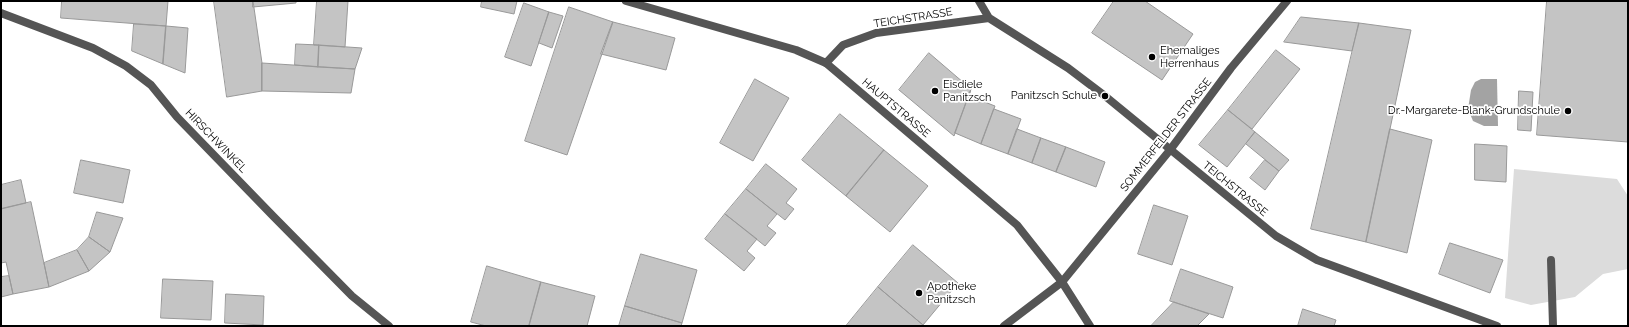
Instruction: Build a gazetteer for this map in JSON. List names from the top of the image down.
{
  "streets": {
    "street": [
      "TEICHSTRASSE",
      "HAUPTSTRASSE",
      "SOMMERFELDER STRASSE",
      "HIRSCHWINKEL"
    ]
  },
  "crossings": [
    ["TEICHSTRASSE", "HAUPTSTRASSE"],
    ["TEICHSTRASSE", "SOMMERFELDER STRASSE"],
    ["HAUPTSTRASSE", "SOMMERFELDER STRASSE"]
  ],
  "places": [
    "Ehemaliges Herrenhaus",
    "Eisdiele Panitzsch",
    "Panitzsch Schule",
    "Dr.-Margarete-Blank-Grundschule",
    "Apotheke Panitzsch"
  ]
}
